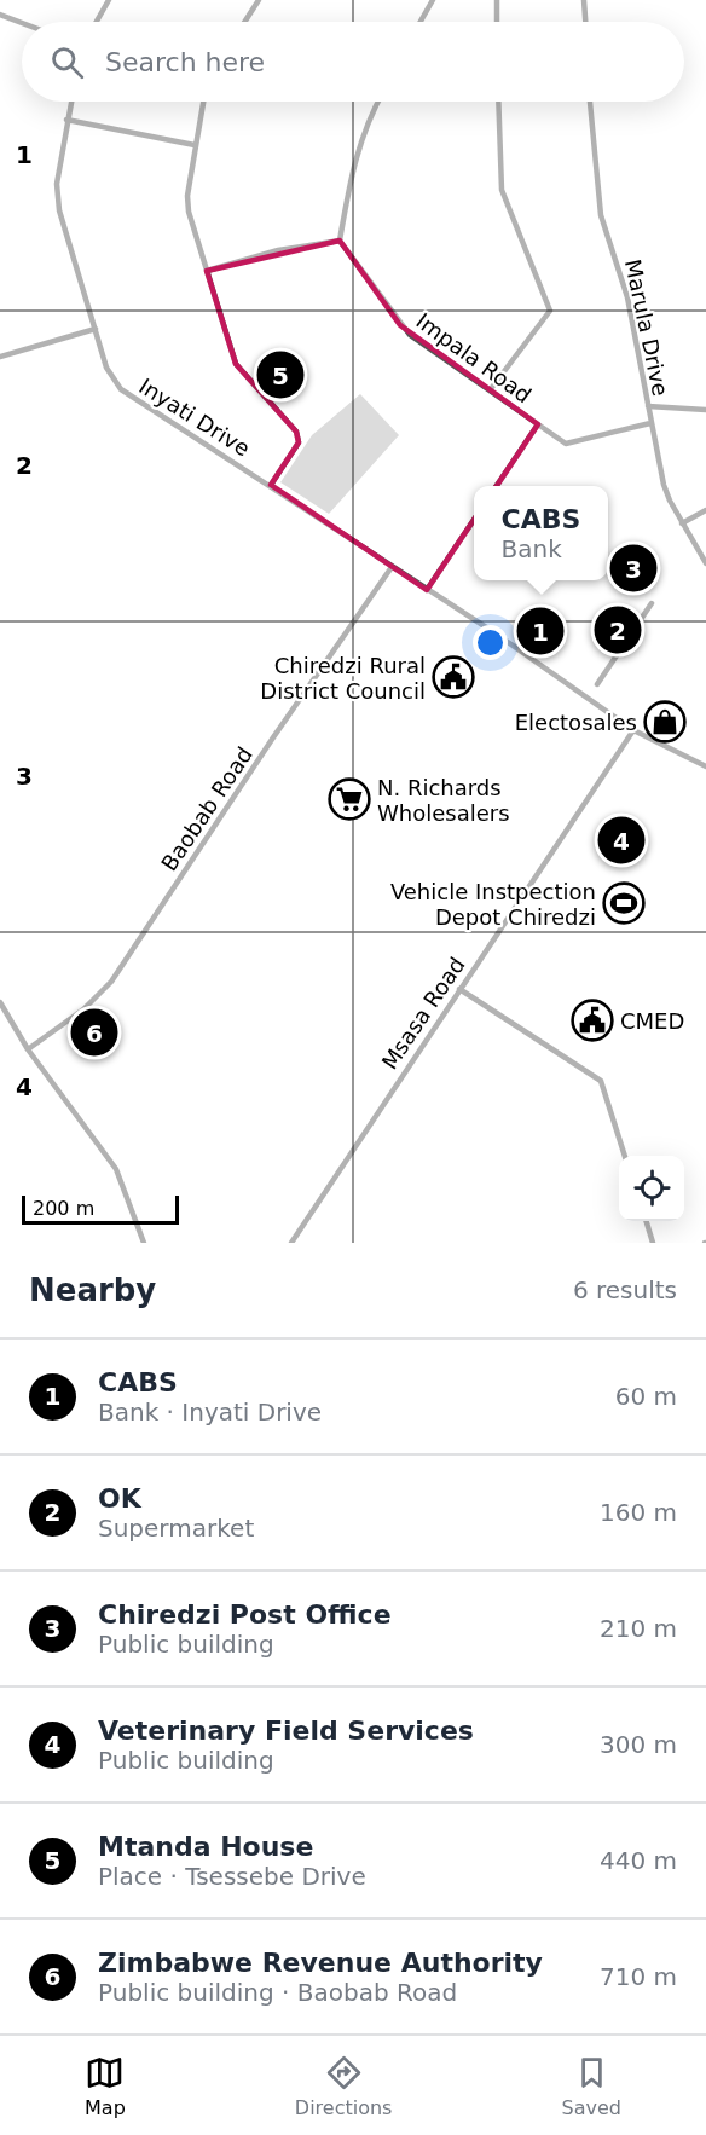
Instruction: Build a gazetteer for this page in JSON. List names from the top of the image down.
{
  "streets": {
    "street": [
      "Marula Drive",
      "Impala Road",
      "Inyati Drive",
      "Baobab Road",
      "Msasa Road"
    ]
  },
  "crossings": [
    ["Marula Drive", "Impala Road"],
    ["Inyati Drive", "Baobab Road"],
    ["Inyati Drive", "Msasa Road"]
  ],
  "places": {
    "public building": ["Chiredzi Rural District Council", "CMED"],
    "shop": ["Electosales"],
    "supermarket": ["N. Richards Wholesalers"],
    "sports": ["Vehicle Instpection Depot Chiredzi"]
  },
  "scale_bar": "200 m",
  "page": {
    "search": "Search here",
    "pins": [
      "5",
      "3",
      "2",
      "1",
      "4",
      "6"
    ],
    "popup": ["CABS", "Bank"],
    "scale": "200 m",
    "heading": ["Nearby", "6 results"],
    "list": [
      {
        "mark": "1",
        "name": "CABS",
        "note": "Bank · Inyati Drive",
        "value": "60 m"
      },
      {
        "mark": "2",
        "name": "OK",
        "note": "Supermarket",
        "value": "160 m"
      },
      {
        "mark": "3",
        "name": "Chiredzi Post Office",
        "note": "Public building",
        "value": "210 m"
      },
      {
        "mark": "4",
        "name": "Veterinary Field Services",
        "note": "Public building",
        "value": "300 m"
      },
      {
        "mark": "5",
        "name": "Mtanda House",
        "note": "Place · Tsessebe Drive",
        "value": "440 m"
      },
      {
        "mark": "6",
        "name": "Zimbabwe Revenue Authority",
        "note": "Public building · Baobab Road",
        "value": "710 m"
      }
    ],
    "nav": ["Map", "Directions", "Saved"]
  },
  "grid": {
    "rows": [
      "1",
      "2",
      "3",
      "4"
    ]
  }
}
